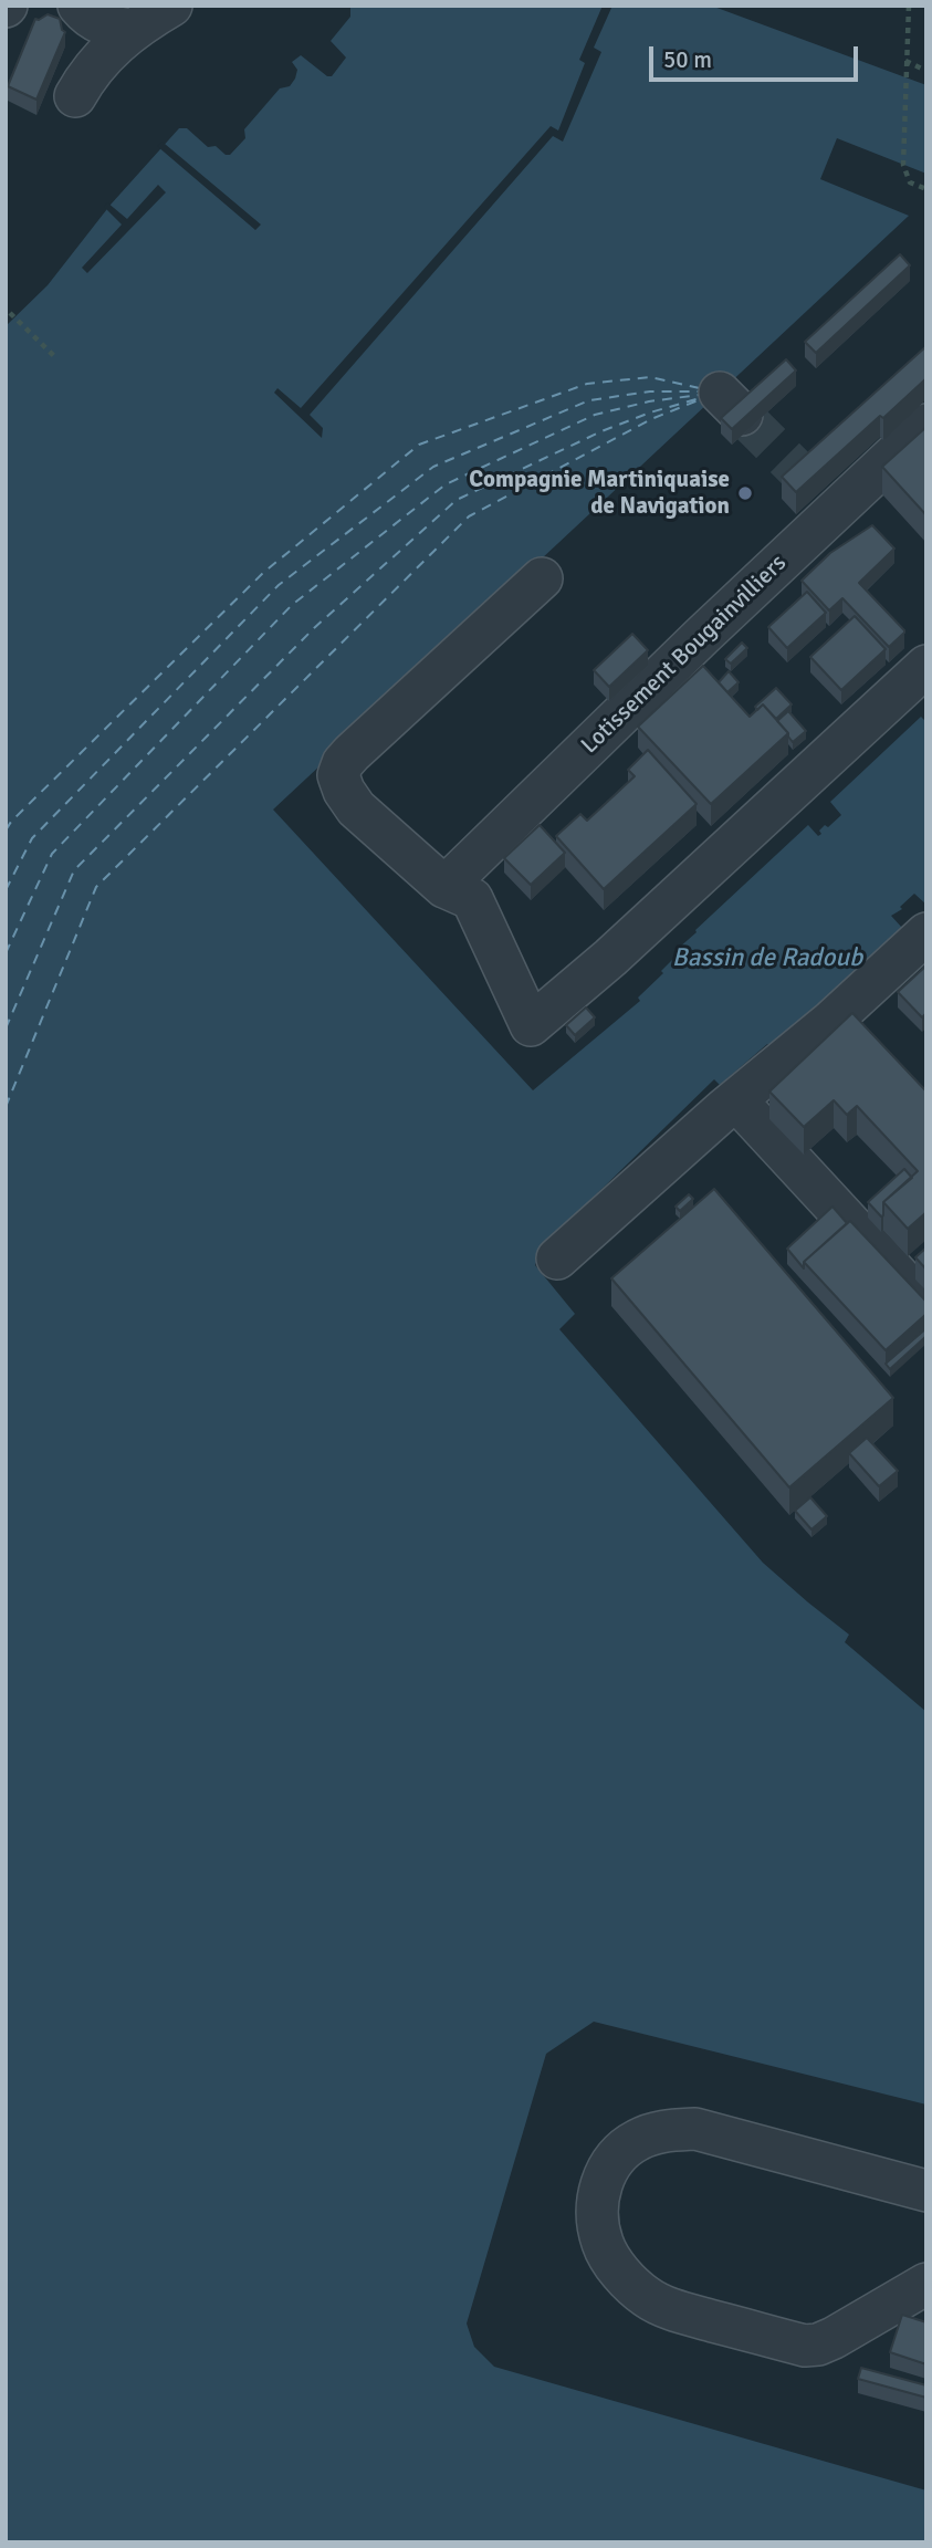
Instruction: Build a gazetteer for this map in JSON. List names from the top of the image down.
{
  "streets": {
    "lane": ["Lotissement Bougainvilliers"]
  },
  "water": ["Bassin de Radoub"],
  "places": ["Compagnie Martiniquaise de Navigation"],
  "scale_bar": "50 m"
}
